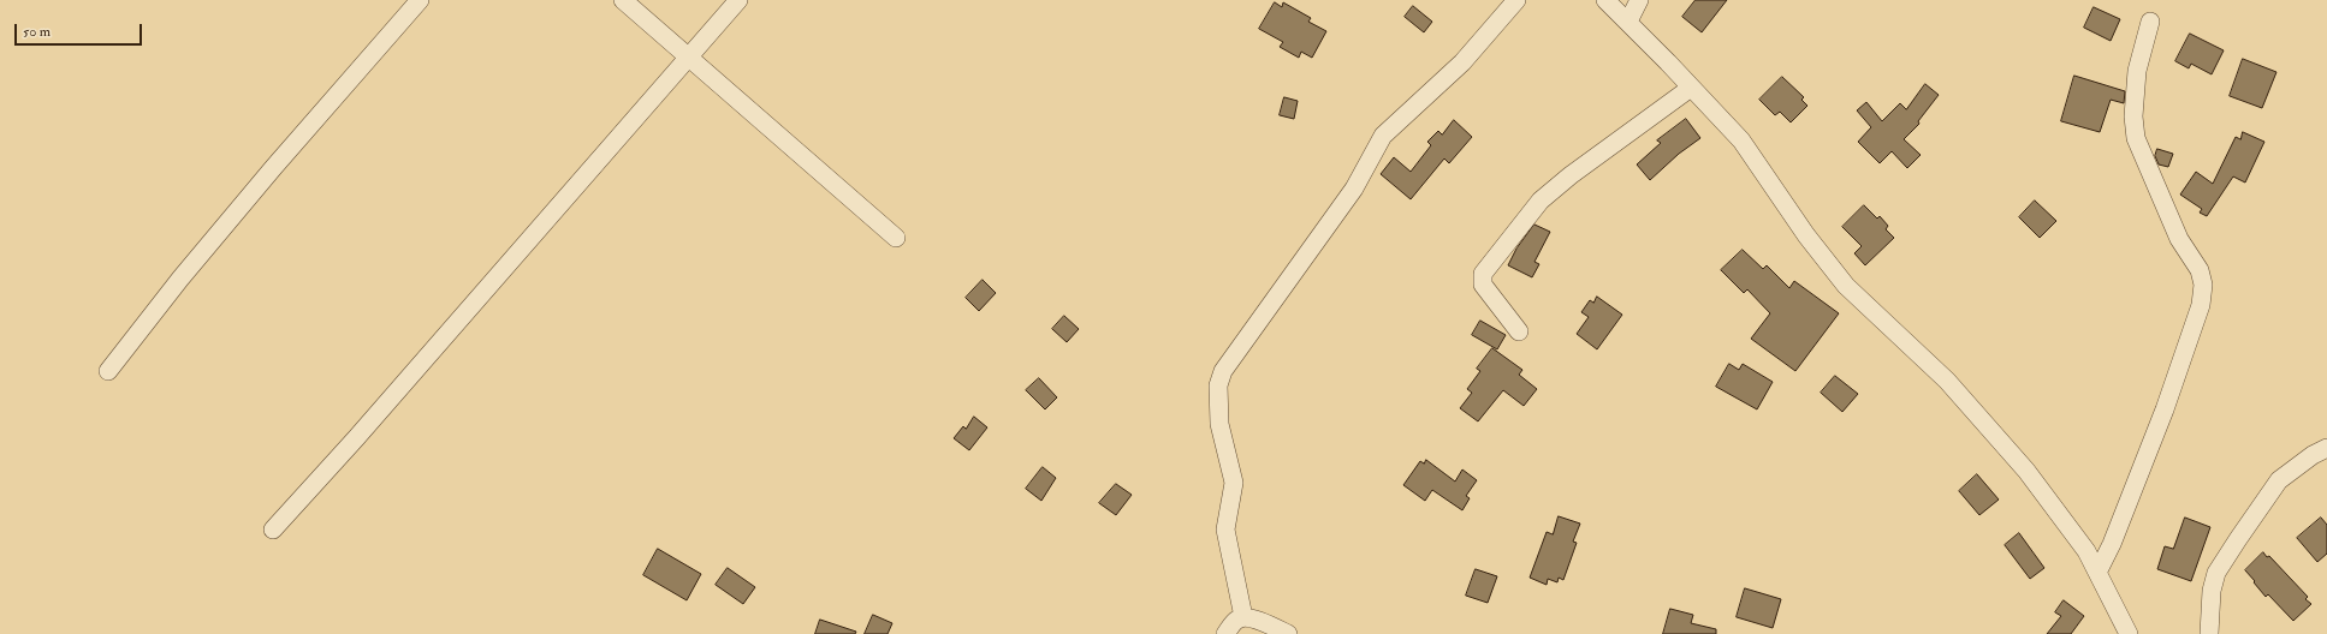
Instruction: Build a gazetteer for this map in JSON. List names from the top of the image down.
{
  "scale_bar": "50 m"
}
